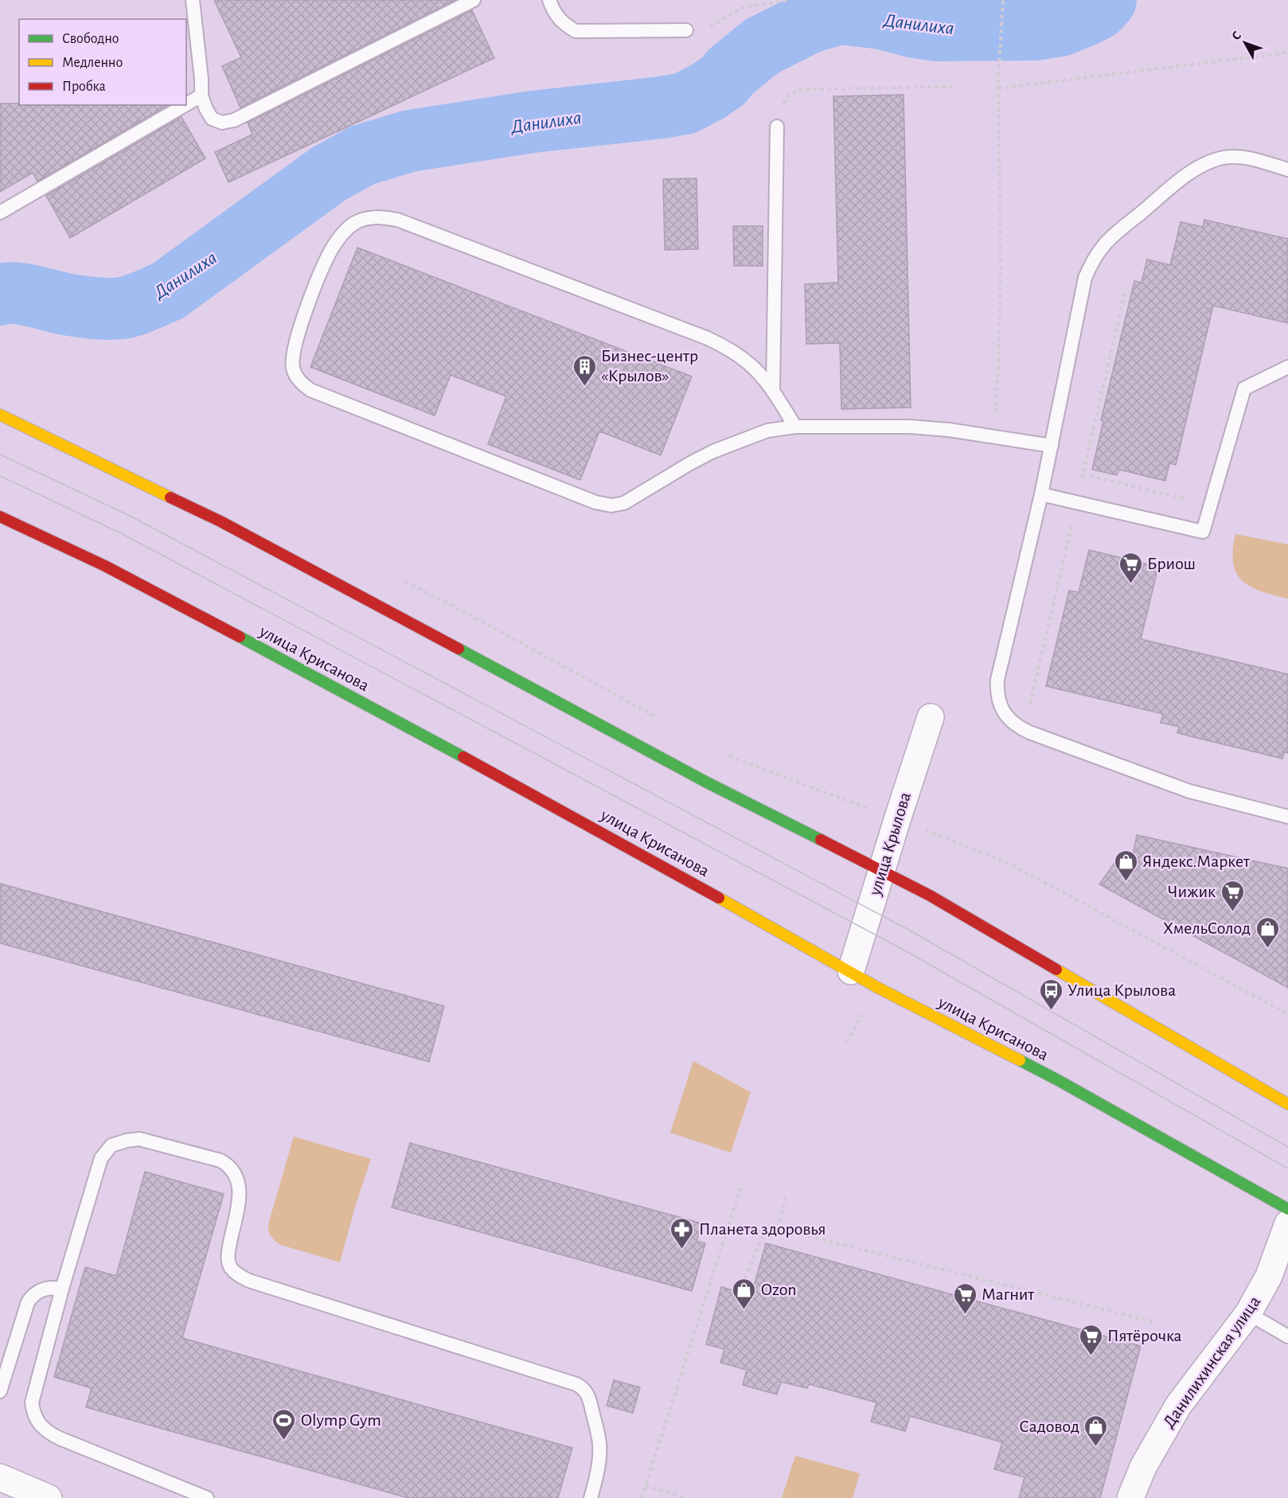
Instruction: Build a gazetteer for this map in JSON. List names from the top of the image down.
{
  "streets": {
    "main road": ["улица Крисанова"],
    "street": ["улица Крылова", "Данилихинская улица"]
  },
  "crossings": [
    ["улица Крисанова", "улица Крылова"]
  ],
  "water": ["Данилиха"],
  "places": {
    "building": ["Бизнес-центр «Крылов»"],
    "supermarket": [
      "Бриош",
      "Чижик",
      "Магнит",
      "Пятёрочка"
    ],
    "shop": [
      "Яндекс.Маркет",
      "ХмельСолод",
      "Ozon",
      "Садовод"
    ],
    "bus stop": ["Улица Крылова"],
    "pharmacy": ["Планета здоровья"],
    "sports": ["Olymp Gym"]
  },
  "legend": ["Свободно", "Медленно", "Пробка"],
  "north": "top left"
}
